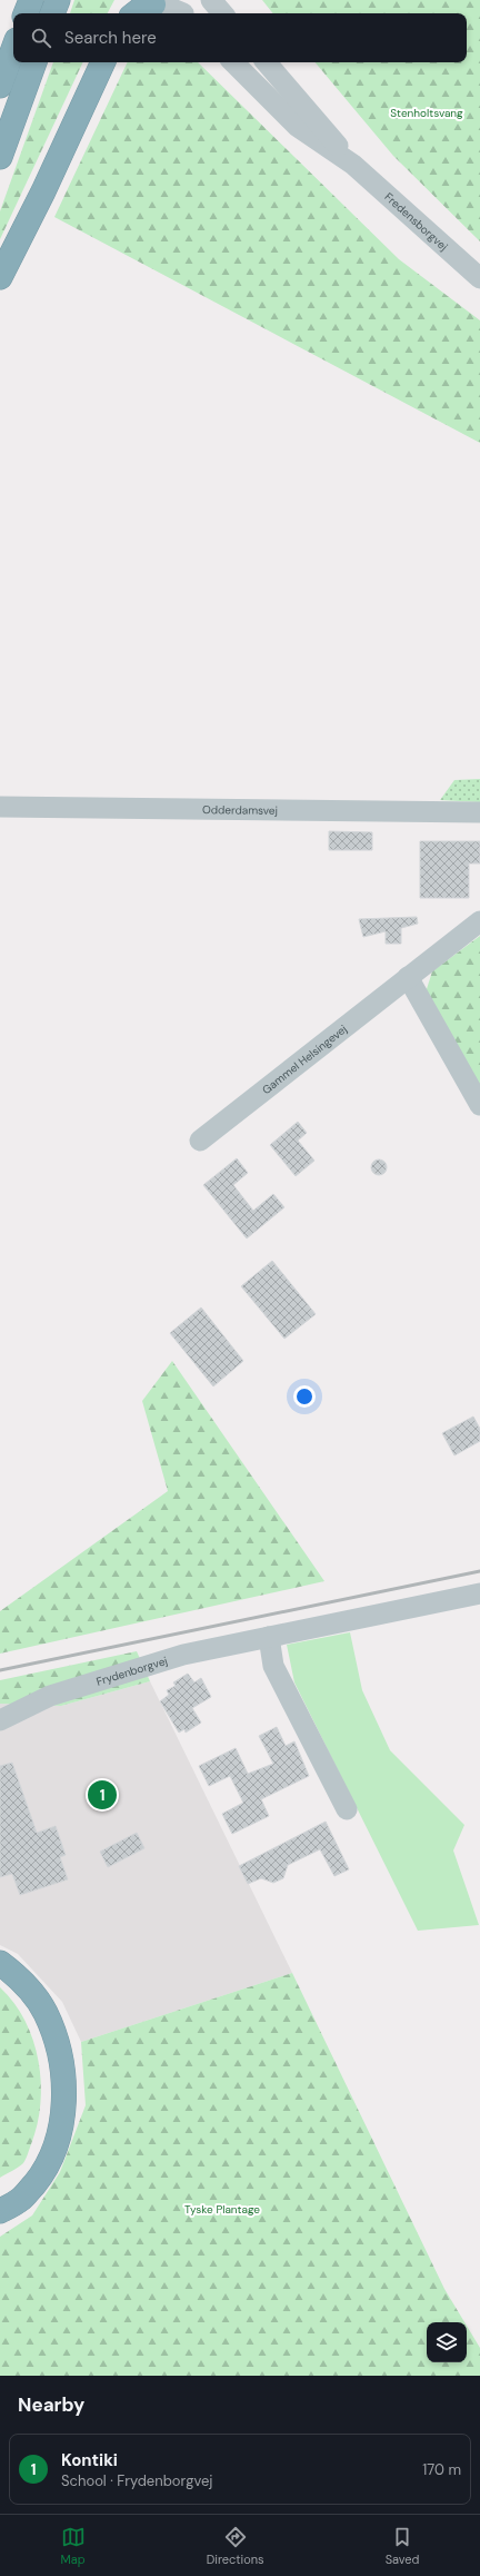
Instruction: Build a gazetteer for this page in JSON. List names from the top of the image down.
{
  "streets": {
    "street": [
      "Fredensborgvej",
      "Odderdamsvej",
      "Gammel Helsingevej",
      "Frydenborgvej"
    ]
  },
  "parks": ["Stenholtsvang", "Tyske Plantage"],
  "page": {
    "search": "Search here",
    "pins": "1",
    "heading": "Nearby",
    "list": [
      {
        "mark": "1",
        "name": "Kontiki",
        "note": "School · Frydenborgvej",
        "value": "170 m"
      }
    ],
    "nav": ["Map", "Directions", "Saved"]
  }
}
